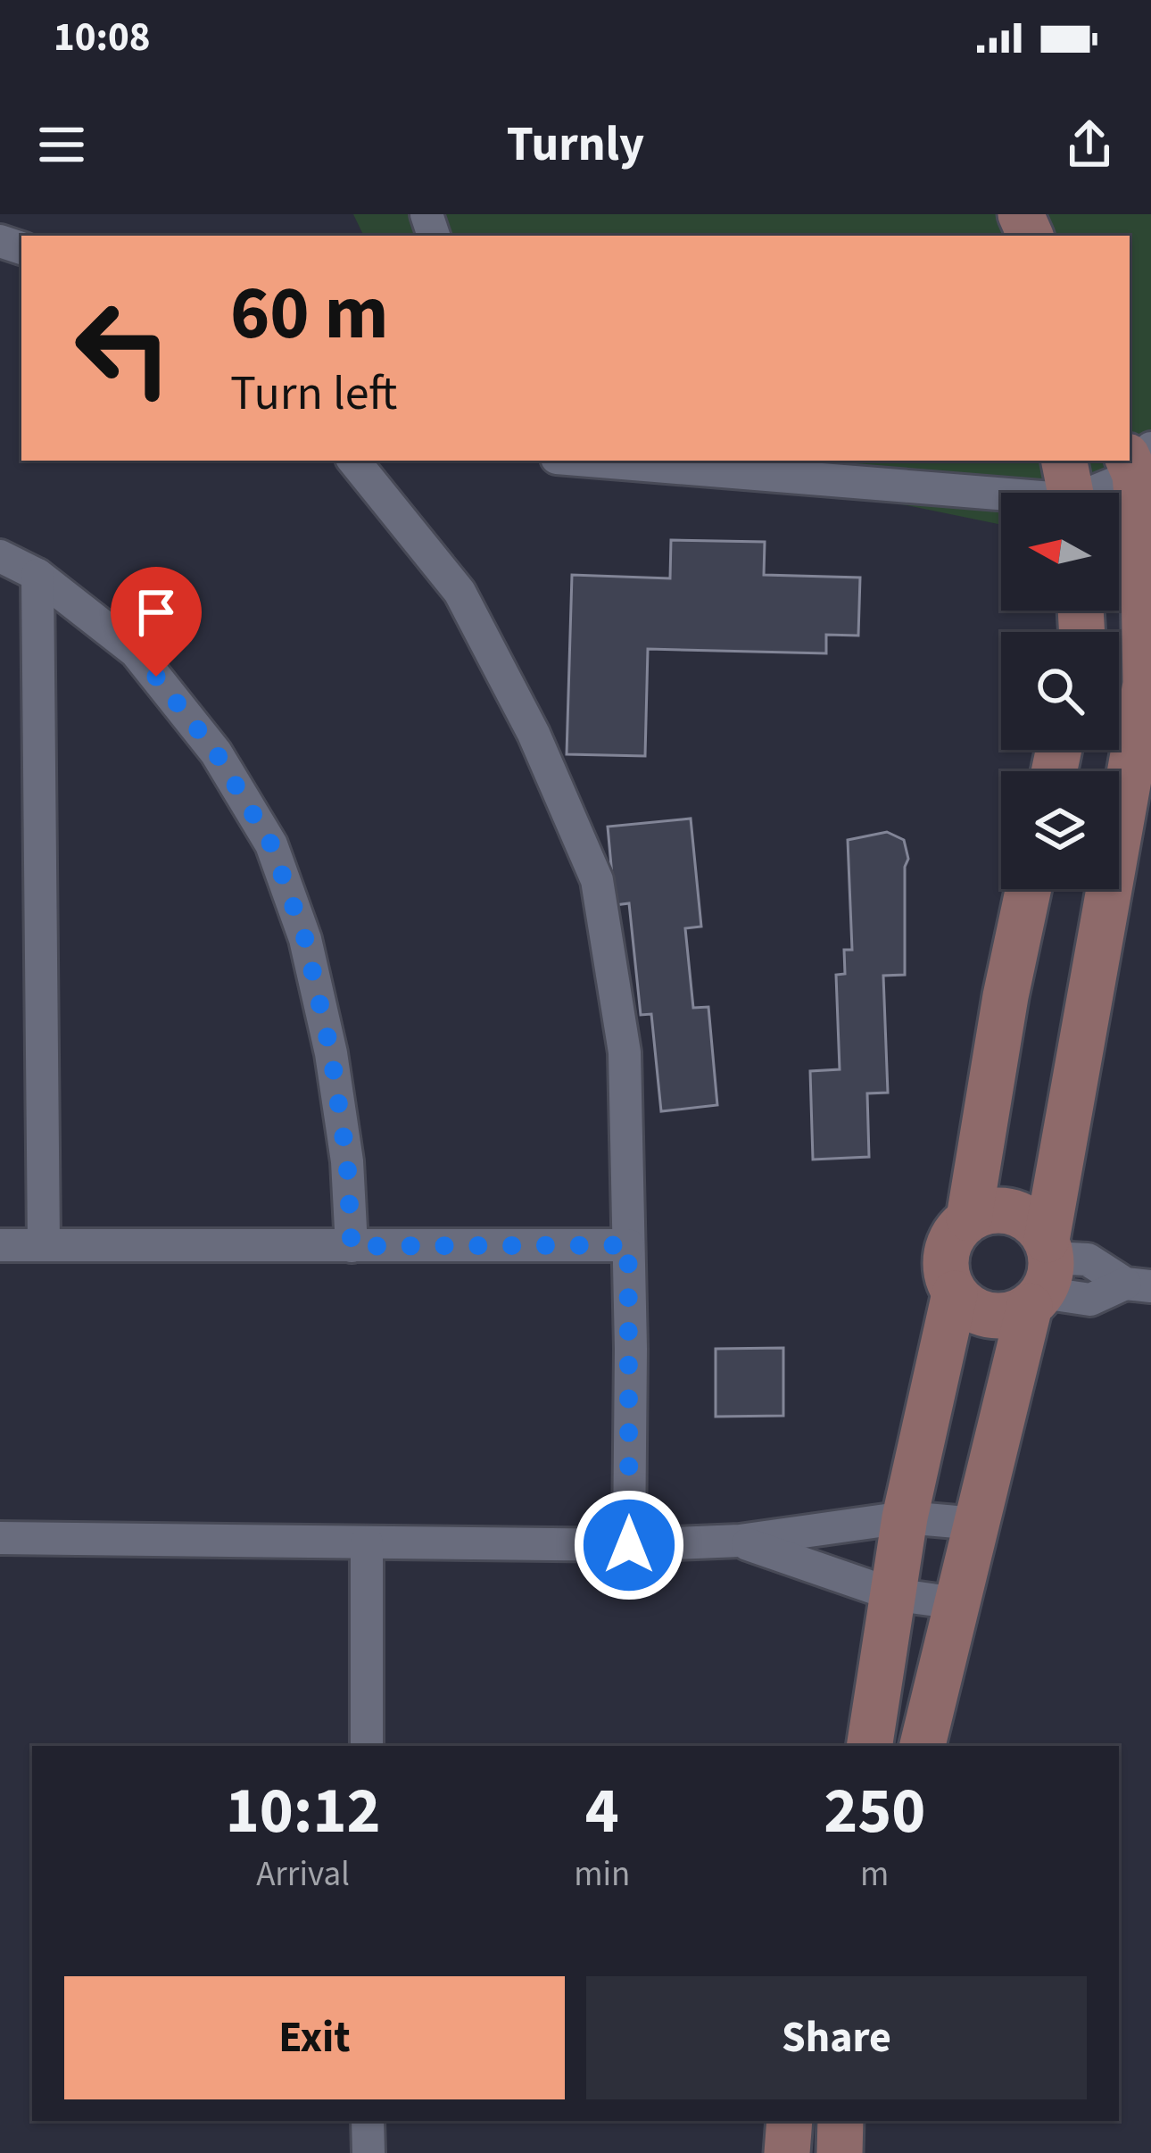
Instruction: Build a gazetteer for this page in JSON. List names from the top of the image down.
{
  "north": "left",
  "page": {
    "status": "10:08",
    "header": "Turnly",
    "turn": ["60 m", "Turn left"],
    "eta": [
      "10:12",
      "Arrival",
      "4",
      "min",
      "250",
      "m"
    ],
    "buttons": ["Exit", "Share"]
  }
}
